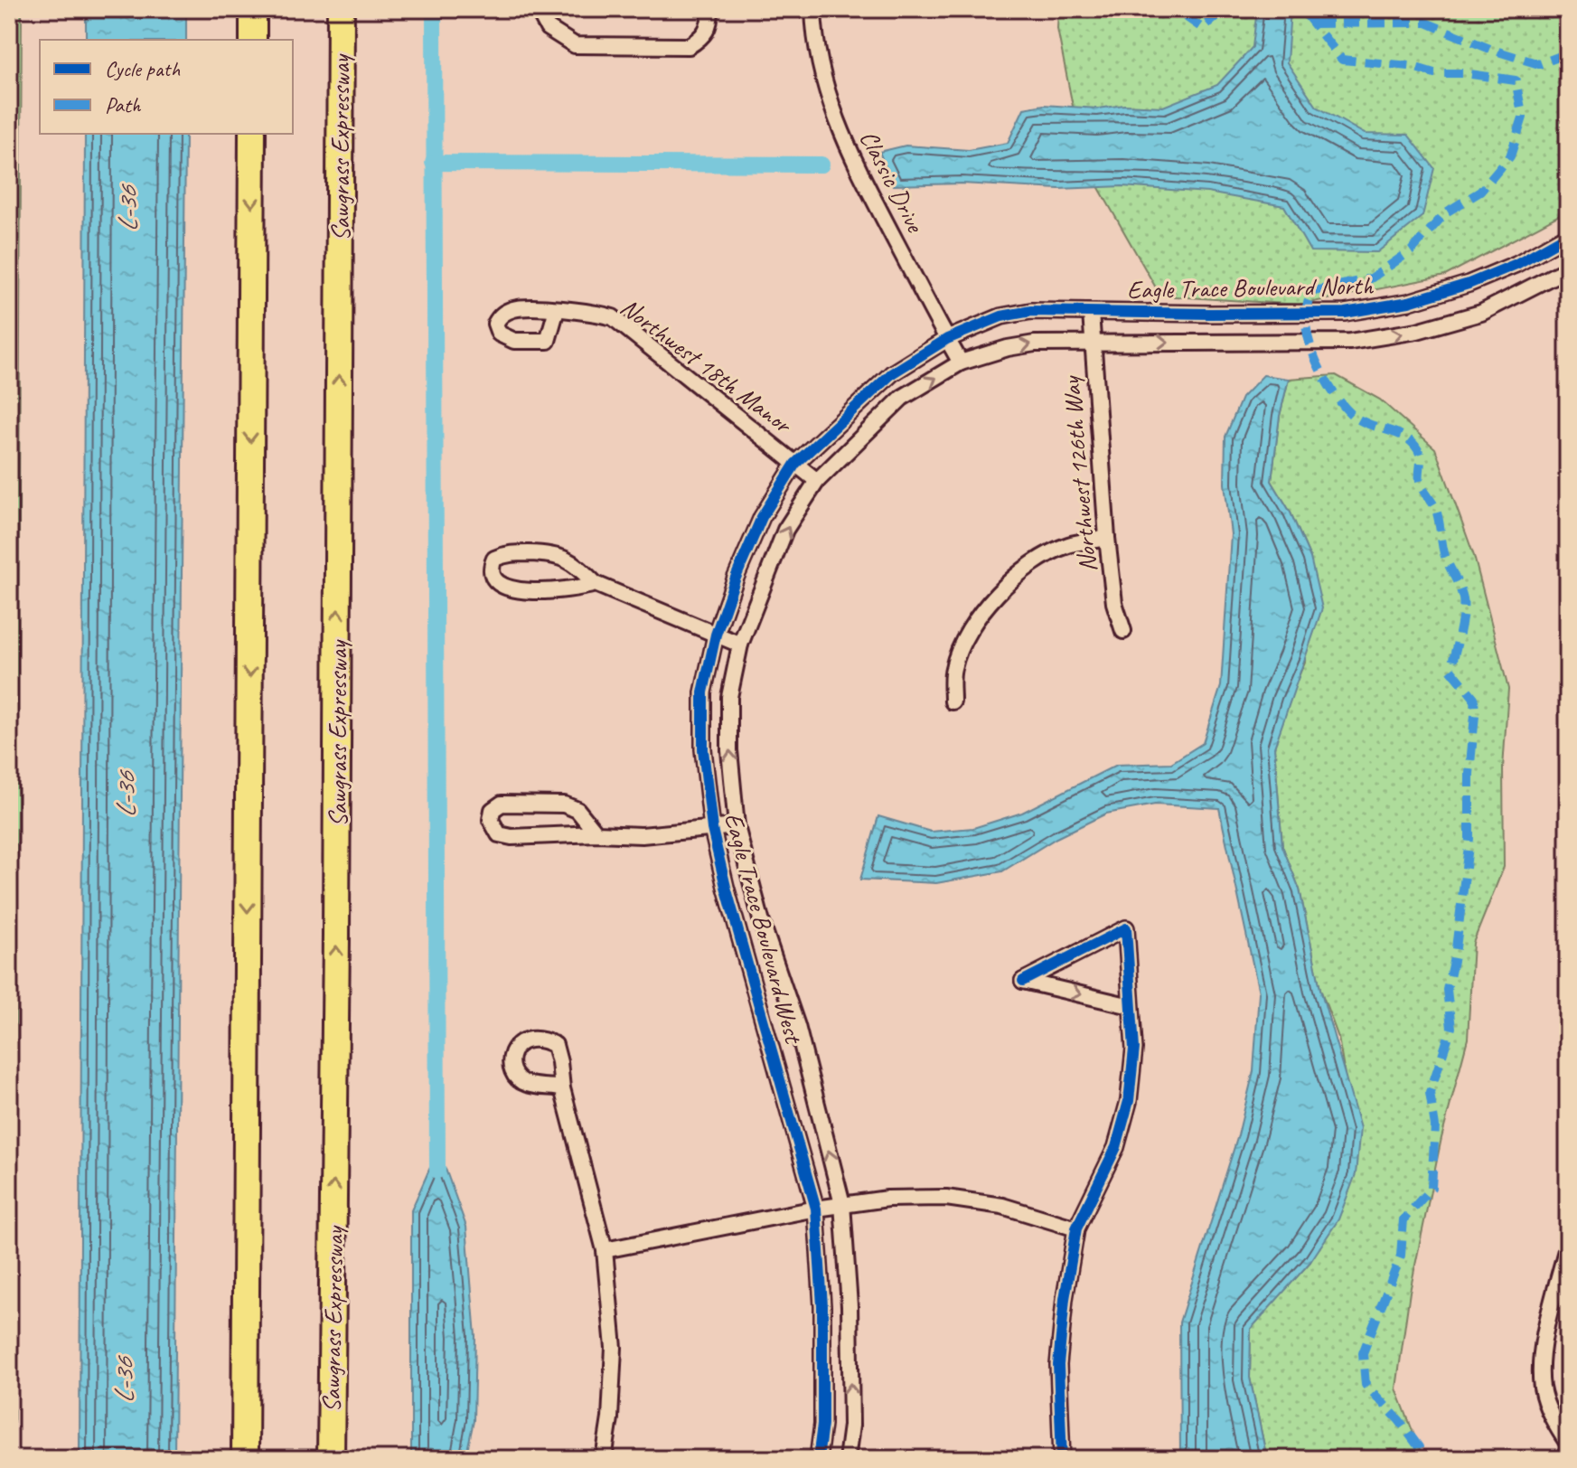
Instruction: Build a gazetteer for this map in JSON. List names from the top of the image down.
{
  "streets": {
    "highway": ["Sawgrass Expressway"],
    "street": [
      "Classic Drive",
      "Eagle Trace Boulevard North",
      "Northwest 18th Manor",
      "Northwest 126th Way",
      "Eagle Trace Boulevard West"
    ]
  },
  "crossings": [
    ["Classic Drive", "Eagle Trace Boulevard West"],
    ["Eagle Trace Boulevard North", "Northwest 126th Way"],
    ["Eagle Trace Boulevard North", "Eagle Trace Boulevard West"],
    ["Northwest 18th Manor", "Eagle Trace Boulevard West"],
    ["Northwest 126th Way", "Eagle Trace Boulevard West"]
  ],
  "water": ["L-36"],
  "legend": ["Cycle path", "Path"]
}
